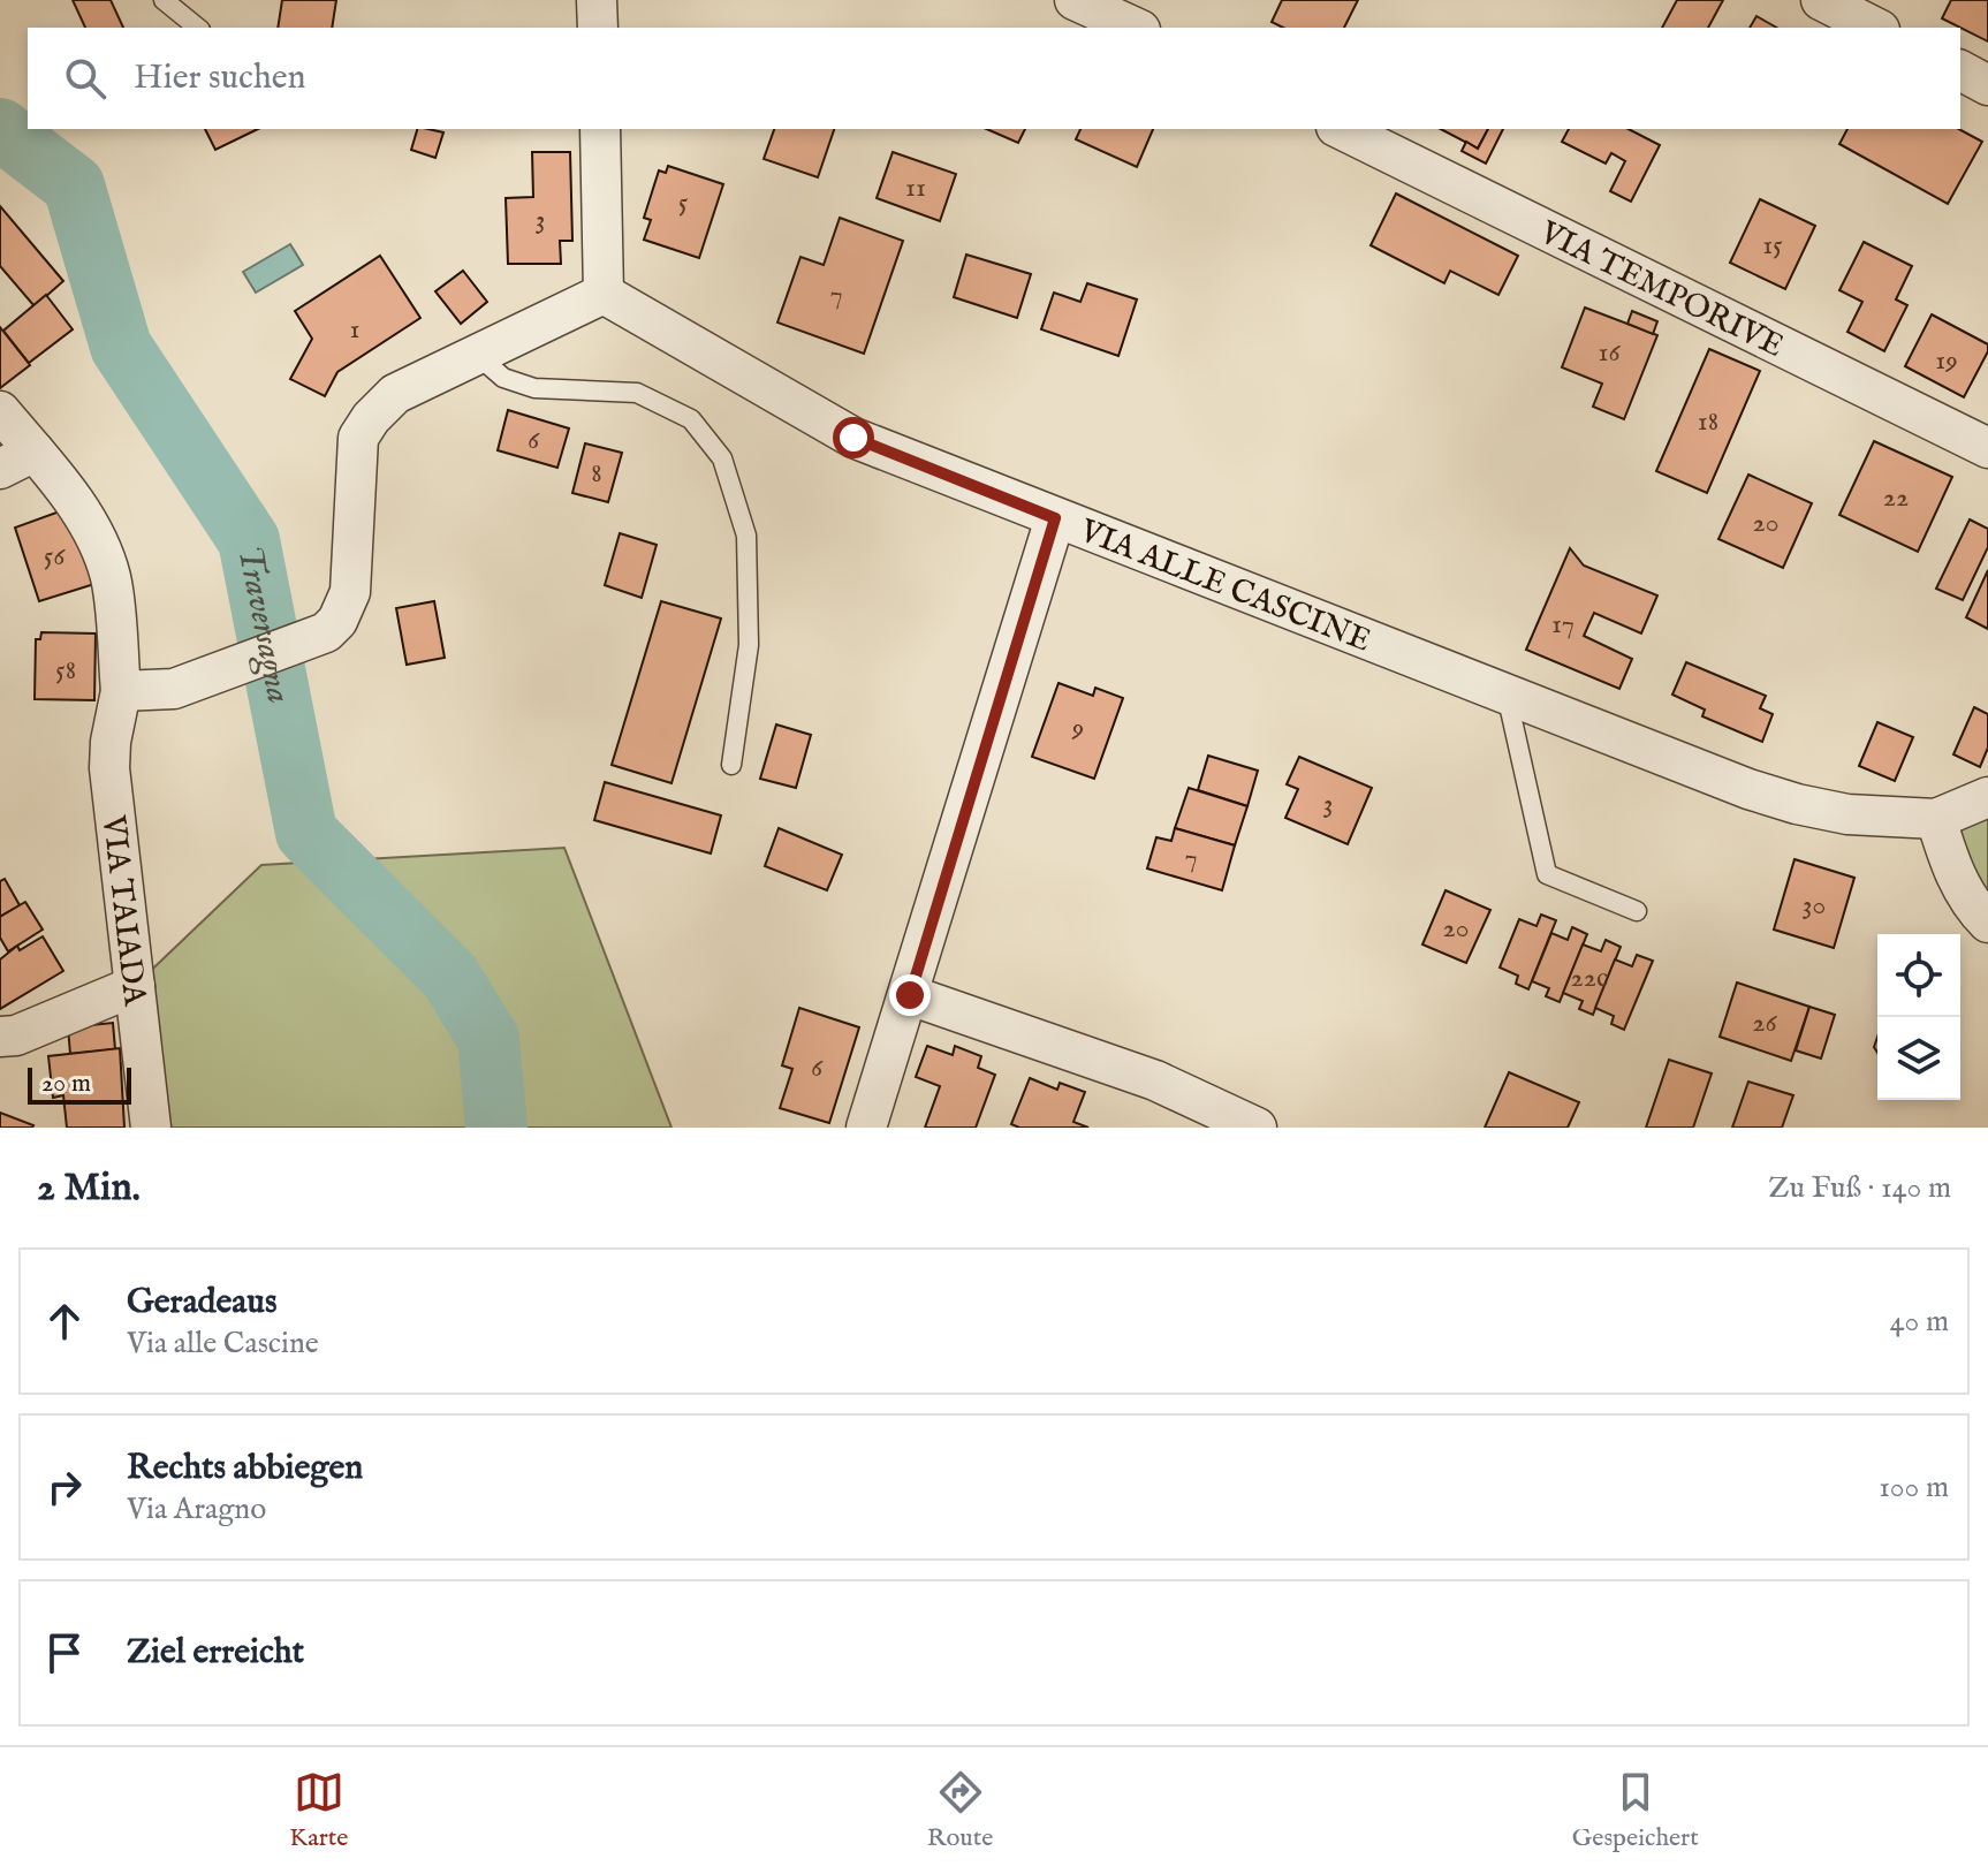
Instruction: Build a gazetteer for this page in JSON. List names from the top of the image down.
{
  "streets": {
    "street": ["VIA TEMPORIVE", "VIA ALLE CASCINE", "VIA TAIADA"]
  },
  "water": ["Traversagna"],
  "house_numbers": [
    "11",
    "5",
    "3",
    "15",
    "7",
    "1",
    "16",
    "19",
    "18",
    "6",
    "8",
    "22",
    "20",
    "56",
    "17",
    "58",
    "9",
    "3",
    "7",
    "30",
    "20",
    "22c",
    "26",
    "6"
  ],
  "scale_bar": "20 m",
  "page": {
    "search": "Hier suchen",
    "scale": "20 m",
    "heading": ["2 Min.", "Zu Fuß · 140 m"],
    "list": [
      ["Geradeaus", "Via alle Cascine", "40 m"],
      ["Rechts abbiegen", "Via Aragno", "100 m"],
      "Ziel erreicht"
    ],
    "nav": ["Karte", "Route", "Gespeichert"]
  }
}
